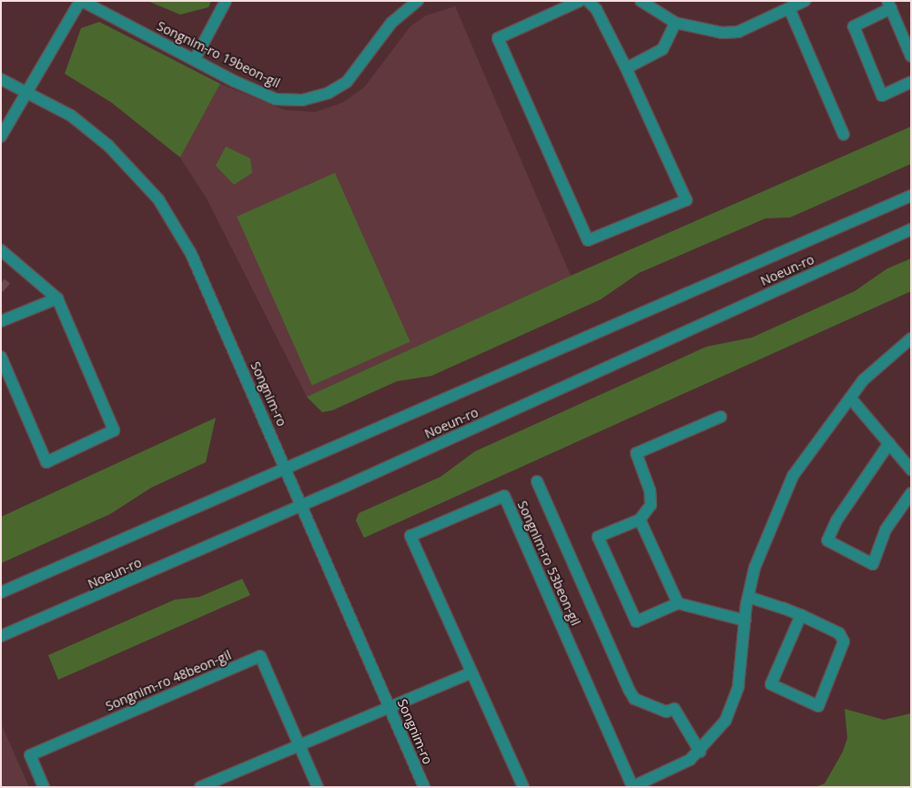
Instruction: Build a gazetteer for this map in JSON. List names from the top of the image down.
{
  "streets": {
    "street": [
      "Songnim-ro 19beon-gil",
      "Noeun-ro",
      "Songnim-ro",
      "Songnim-ro 53beon-gil",
      "Songnim-ro 48beon-gil"
    ]
  },
  "crossings": [
    ["Songnim-ro 19beon-gil", "Songnim-ro"],
    ["Noeun-ro", "Songnim-ro"]
  ]
}
